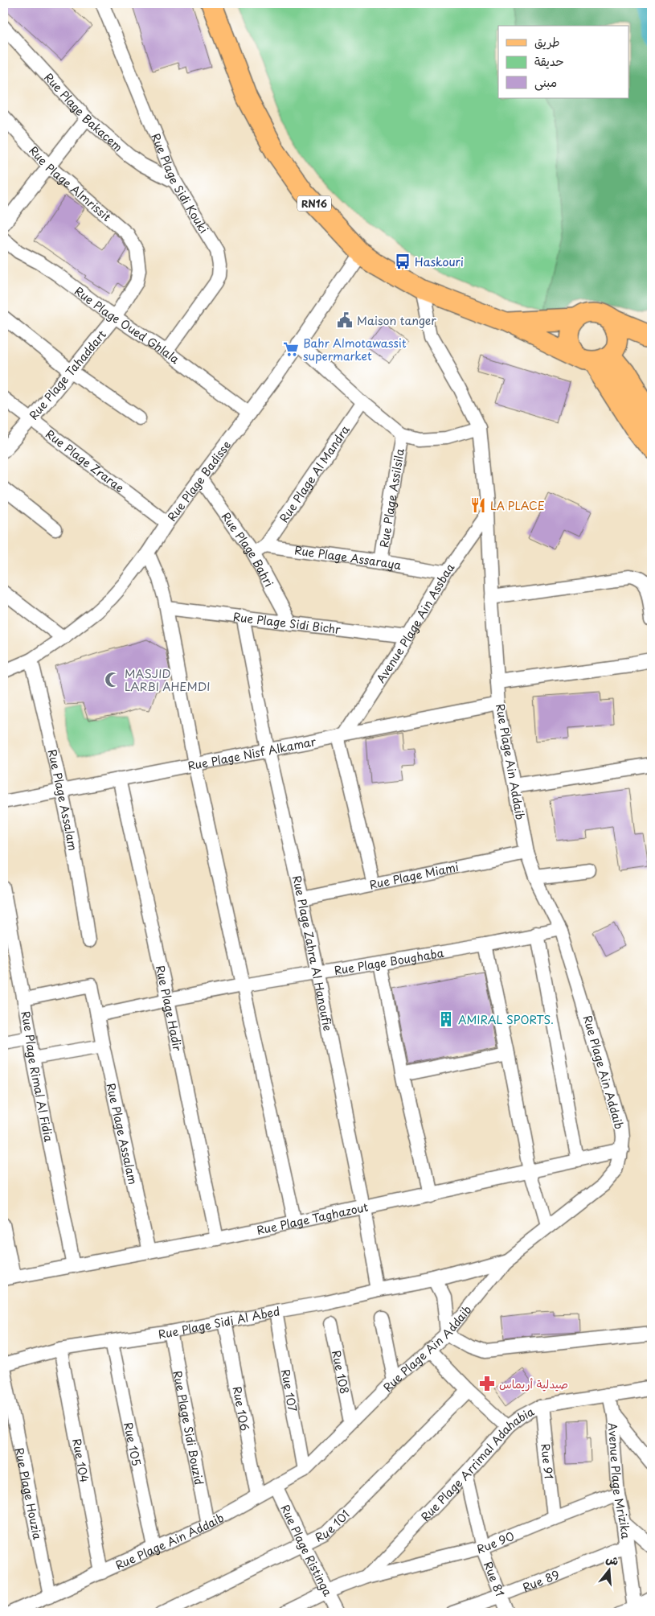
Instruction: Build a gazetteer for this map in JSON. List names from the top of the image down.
{
  "streets": {
    "main road": ["RN16"],
    "street": [
      "Rue Plage Bakacem",
      "Rue Plage Sidi Kouki",
      "Rue Plage Almrissit",
      "Rue Plage Oued Ghlala",
      "Rue Plage Tahaddart",
      "Rue Plage Zrarae",
      "Rue Plage Al Mandra",
      "Rue Plage Badisse",
      "Rue Plage Assilsila",
      "Rue Plage Bahri",
      "Rue Plage Assaraya",
      "Rue Plage Sidi Bichr",
      "Avenue Plage Ain Assbaa",
      "Rue Plage Nisf Alkamar",
      "Rue Plage Ain Addaib",
      "Rue Plage Assalam",
      "Rue Plage Miami",
      "Rue Plage Zahra Al Hanoufie",
      "Rue Plage Boughaba",
      "Rue Plage Hadir",
      "Rue Plage Rimal Al Fidia",
      "Rue Plage Taghazout",
      "Rue Plage Sidi Al Abed",
      "Rue 108",
      "Rue 107",
      "Rue 106",
      "Rue Plage Sidi Bouzid",
      "Rue 105",
      "Rue 104",
      "Rue 91",
      "Rue Plage Arrimal Adahabia",
      "Avenue Plage Mrizika",
      "Rue Plage Houzia",
      "Rue 101",
      "Rue 90",
      "Rue Plage Ristinga",
      "Rue 81",
      "Rue 89"
    ]
  },
  "crossings": [
    ["Rue Plage Bakacem", "Rue Plage Sidi Kouki"],
    ["Rue Plage Sidi Kouki", "Rue Plage Oued Ghlala"],
    ["Rue Plage Almrissit", "Rue Plage Tahaddart"],
    ["RN16", "Rue Plage Badisse"],
    ["RN16", "Rue Plage Ain Addaib"],
    ["Rue Plage Oued Ghlala", "Rue Plage Tahaddart"],
    ["Rue Plage Oued Ghlala", "Rue Plage Badisse"],
    ["Rue Plage Tahaddart", "Rue Plage Zrarae"],
    ["Rue Plage Zrarae", "Rue Plage Badisse"],
    ["Rue Plage Al Mandra", "Rue Plage Assilsila"],
    ["Rue Plage Al Mandra", "Rue Plage Assaraya"],
    ["Rue Plage Badisse", "Rue Plage Assilsila"],
    ["Rue Plage Badisse", "Rue Plage Bahri"],
    ["Rue Plage Badisse", "Rue Plage Assalam"],
    ["Rue Plage Assilsila", "Rue Plage Assaraya"],
    ["Rue Plage Assilsila", "Rue Plage Ain Addaib"],
    ["Rue Plage Bahri", "Rue Plage Sidi Bichr"],
    ["Rue Plage Assaraya", "Avenue Plage Ain Assbaa"],
    ["Rue Plage Sidi Bichr", "Avenue Plage Ain Assbaa"],
    ["Rue Plage Sidi Bichr", "Rue Plage Zahra Al Hanoufie"],
    ["Avenue Plage Ain Assbaa", "Rue Plage Nisf Alkamar"],
    ["Avenue Plage Ain Assbaa", "Rue Plage Ain Addaib"],
    ["Rue Plage Nisf Alkamar", "Rue Plage Ain Addaib"],
    ["Rue Plage Nisf Alkamar", "Rue Plage Assalam"],
    ["Rue Plage Nisf Alkamar", "Rue Plage Zahra Al Hanoufie"],
    ["Rue Plage Nisf Alkamar", "Rue Plage Hadir"],
    ["Rue Plage Ain Addaib", "Rue Plage Miami"],
    ["Rue Plage Ain Addaib", "Rue Plage Boughaba"],
    ["Rue Plage Ain Addaib", "Rue Plage Taghazout"],
    ["Rue Plage Ain Addaib", "Rue Plage Sidi Al Abed"],
    ["Rue Plage Ain Addaib", "Rue 108"],
    ["Rue Plage Ain Addaib", "Rue 107"],
    ["Rue Plage Ain Addaib", "Rue 106"],
    ["Rue Plage Ain Addaib", "Rue Plage Sidi Bouzid"],
    ["Rue Plage Ain Addaib", "Rue 105"],
    ["Rue Plage Ain Addaib", "Rue 104"],
    ["Rue Plage Ain Addaib", "Rue Plage Houzia"],
    ["Rue Plage Ain Addaib", "Rue Plage Ristinga"],
    ["Rue Plage Assalam", "Rue Plage Boughaba"],
    ["Rue Plage Assalam", "Rue Plage Rimal Al Fidia"],
    ["Rue Plage Assalam", "Rue Plage Taghazout"],
    ["Rue Plage Miami", "Rue Plage Zahra Al Hanoufie"],
    ["Rue Plage Zahra Al Hanoufie", "Rue Plage Boughaba"],
    ["Rue Plage Zahra Al Hanoufie", "Rue Plage Taghazout"],
    ["Rue Plage Zahra Al Hanoufie", "Rue Plage Sidi Al Abed"],
    ["Rue Plage Boughaba", "Rue Plage Hadir"],
    ["Rue Plage Hadir", "Rue Plage Taghazout"],
    ["Rue Plage Rimal Al Fidia", "Rue Plage Taghazout"],
    ["Rue Plage Sidi Al Abed", "Rue 107"],
    ["Rue Plage Sidi Al Abed", "Rue 106"],
    ["Rue Plage Sidi Al Abed", "Rue Plage Sidi Bouzid"],
    ["Rue Plage Sidi Al Abed", "Rue 105"],
    ["Rue Plage Sidi Al Abed", "Rue 104"],
    ["Rue Plage Sidi Al Abed", "Rue Plage Houzia"],
    ["Rue 91", "Rue Plage Arrimal Adahabia"],
    ["Rue 91", "Rue 90"],
    ["Rue Plage Arrimal Adahabia", "Avenue Plage Mrizika"],
    ["Rue Plage Arrimal Adahabia", "Rue 90"],
    ["Rue Plage Arrimal Adahabia", "Rue Plage Ristinga"],
    ["Rue Plage Arrimal Adahabia", "Rue 81"],
    ["Avenue Plage Mrizika", "Rue 90"],
    ["Avenue Plage Mrizika", "Rue 89"],
    ["Rue 101", "Rue Plage Ristinga"],
    ["Rue 90", "Rue 81"],
    ["Rue 81", "Rue 89"]
  ],
  "places": {
    "bus stop": ["Haskouri"],
    "public building": ["Maison tanger"],
    "supermarket": ["Bahr Almotawassit supermarket"],
    "restaurant": ["LA PLACE"],
    "mosque": ["MASJID LARBI AHEMDI"],
    "building": ["AMIRAL SPORTS."],
    "pharmacy": ["صيدلية أريماس"]
  },
  "legend": ["طريق", "حديقة", "مبنى"],
  "north": "top"
}
